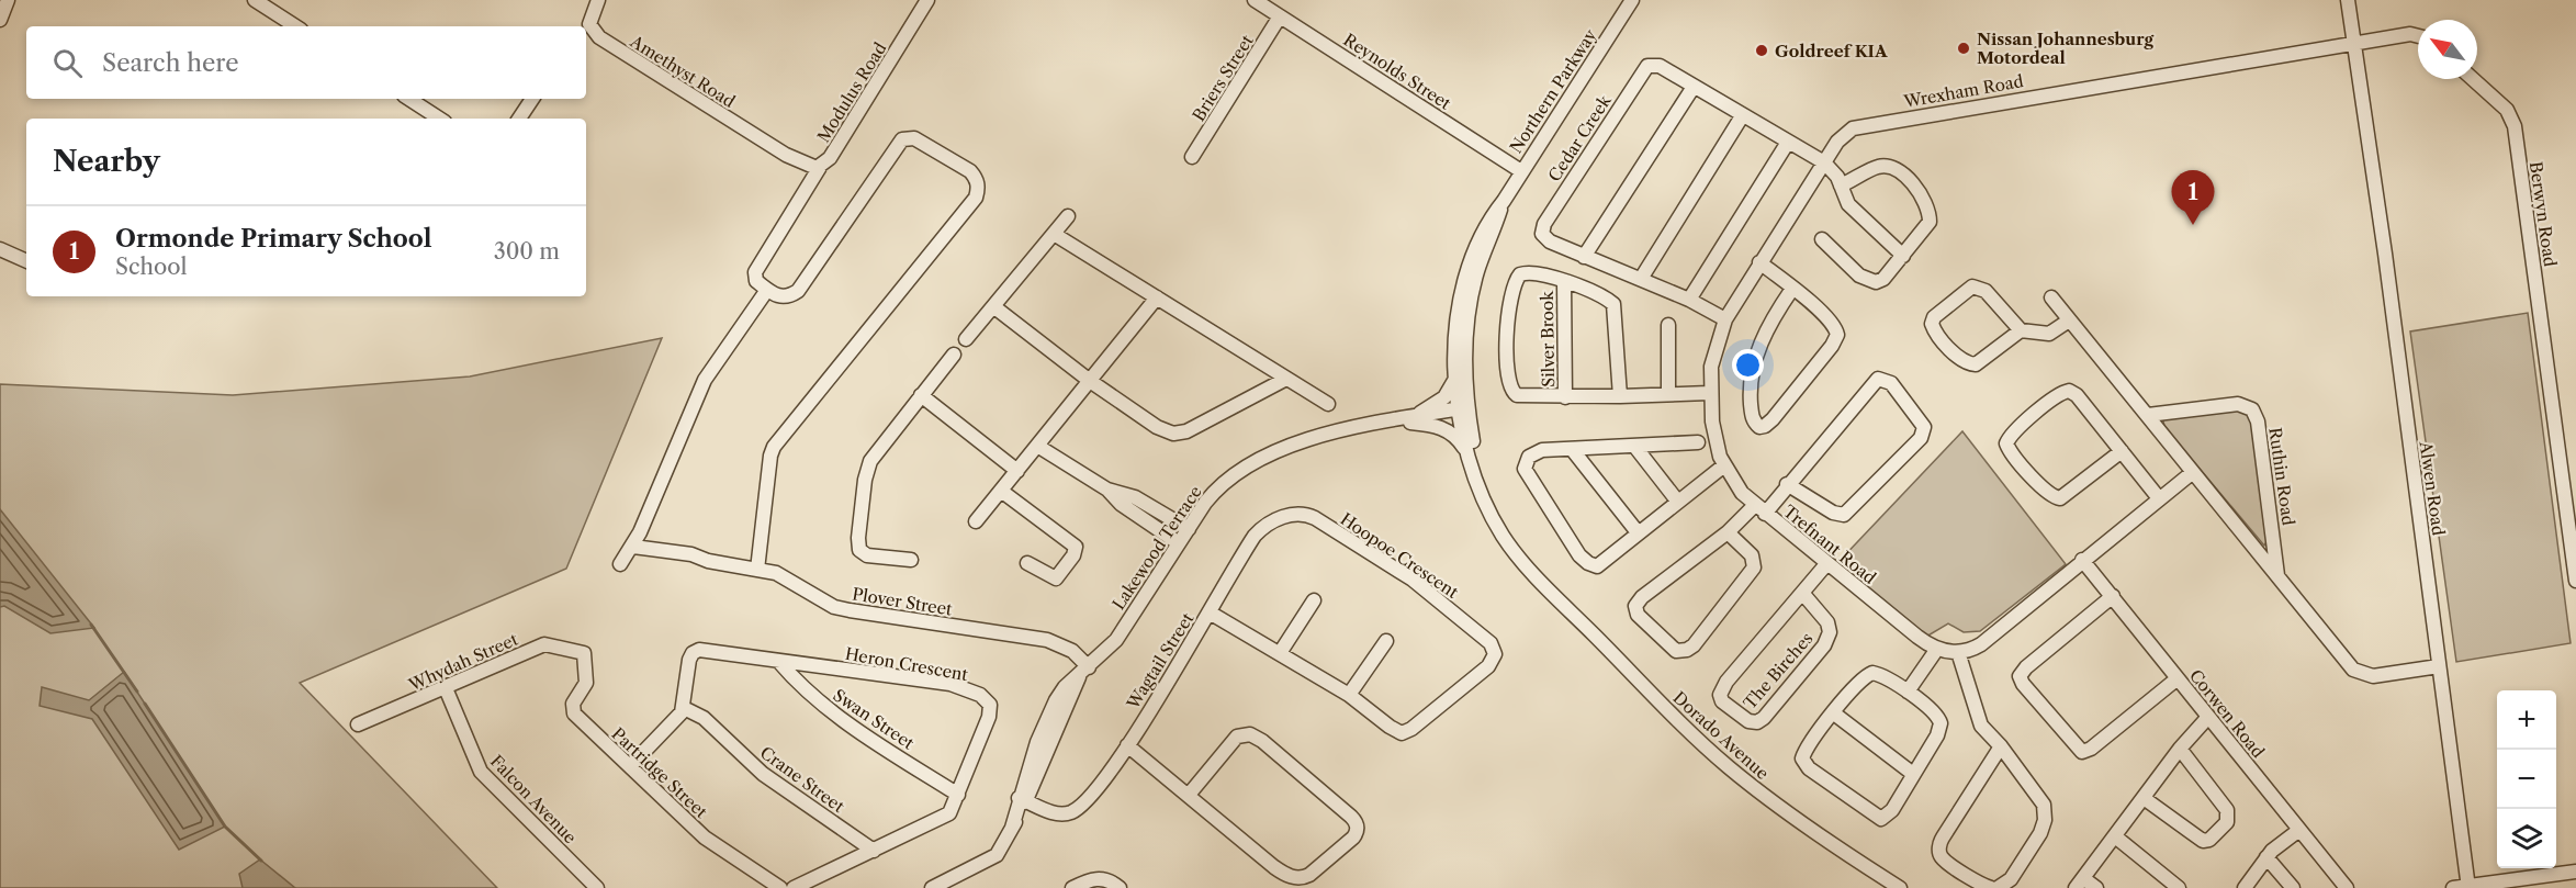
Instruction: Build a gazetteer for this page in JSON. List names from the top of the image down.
{
  "streets": {
    "street": [
      "Amethyst Road",
      "Reynolds Street",
      "Briers Street",
      "Northern Parkway",
      "Wrexham Road",
      "Modulus Road",
      "Cedar Creek",
      "Berwyn Road",
      "Silver Brook",
      "Ruthin Road",
      "Alwen Road",
      "Trefnant Road",
      "Lakewood Terrace",
      "Hoopoe Crescent",
      "Plover Street",
      "Wagtail Street",
      "Whydah Street",
      "Heron Crescent",
      "The Birches",
      "Corwen Road",
      "Swan Street",
      "Dorado Avenue",
      "Partridge Street",
      "Crane Street",
      "Falcon Avenue"
    ]
  },
  "crossings": [
    ["Amethyst Road", "Modulus Road"],
    ["Reynolds Street", "Briers Street"],
    ["Reynolds Street", "Northern Parkway"],
    ["Northern Parkway", "Lakewood Terrace"],
    ["Northern Parkway", "Dorado Avenue"],
    ["Wrexham Road", "Cedar Creek"],
    ["Wrexham Road", "Alwen Road"],
    ["Wrexham Road", "Trefnant Road"],
    ["Cedar Creek", "Trefnant Road"],
    ["Silver Brook", "Trefnant Road"],
    ["Trefnant Road", "The Birches"],
    ["Lakewood Terrace", "Plover Street"],
    ["Lakewood Terrace", "Wagtail Street"],
    ["Lakewood Terrace", "Dorado Avenue"],
    ["Hoopoe Crescent", "Wagtail Street"],
    ["Whydah Street", "Partridge Street"],
    ["Whydah Street", "Falcon Avenue"],
    ["Heron Crescent", "Swan Street"],
    ["Heron Crescent", "Crane Street"]
  ],
  "places": ["Nissan Johannesburg Motordeal", "Goldreef KIA"],
  "north": "top left",
  "page": {
    "search": "Search here",
    "heading": "Nearby",
    "pins": "1",
    "list": [
      {
        "mark": "1",
        "name": "Ormonde Primary School",
        "note": "School",
        "value": "300 m"
      }
    ],
    "map_buttons": ["+", "−"]
  }
}
